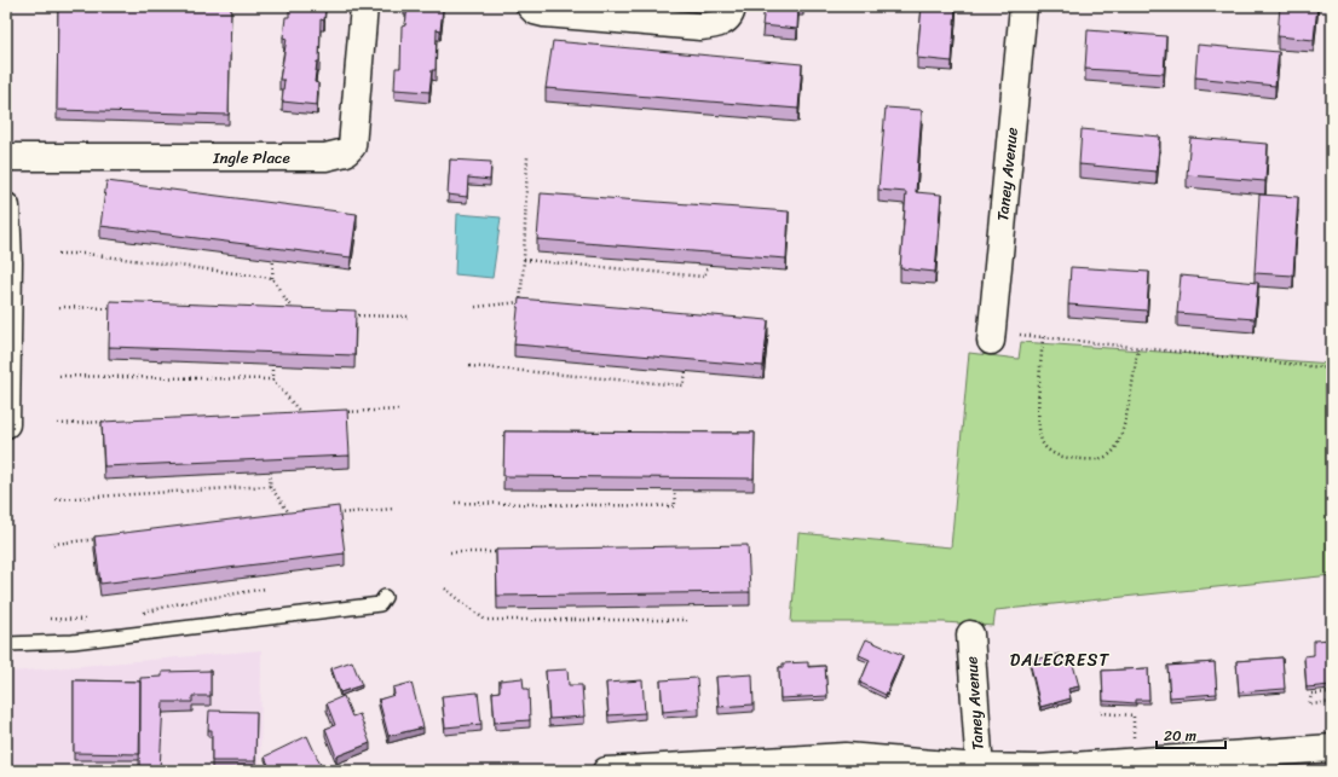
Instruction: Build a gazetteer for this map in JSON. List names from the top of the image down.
{
  "streets": {
    "street": ["Ingle Place", "Taney Avenue"]
  },
  "districts": ["DALECREST"],
  "scale_bar": "20 m"
}
